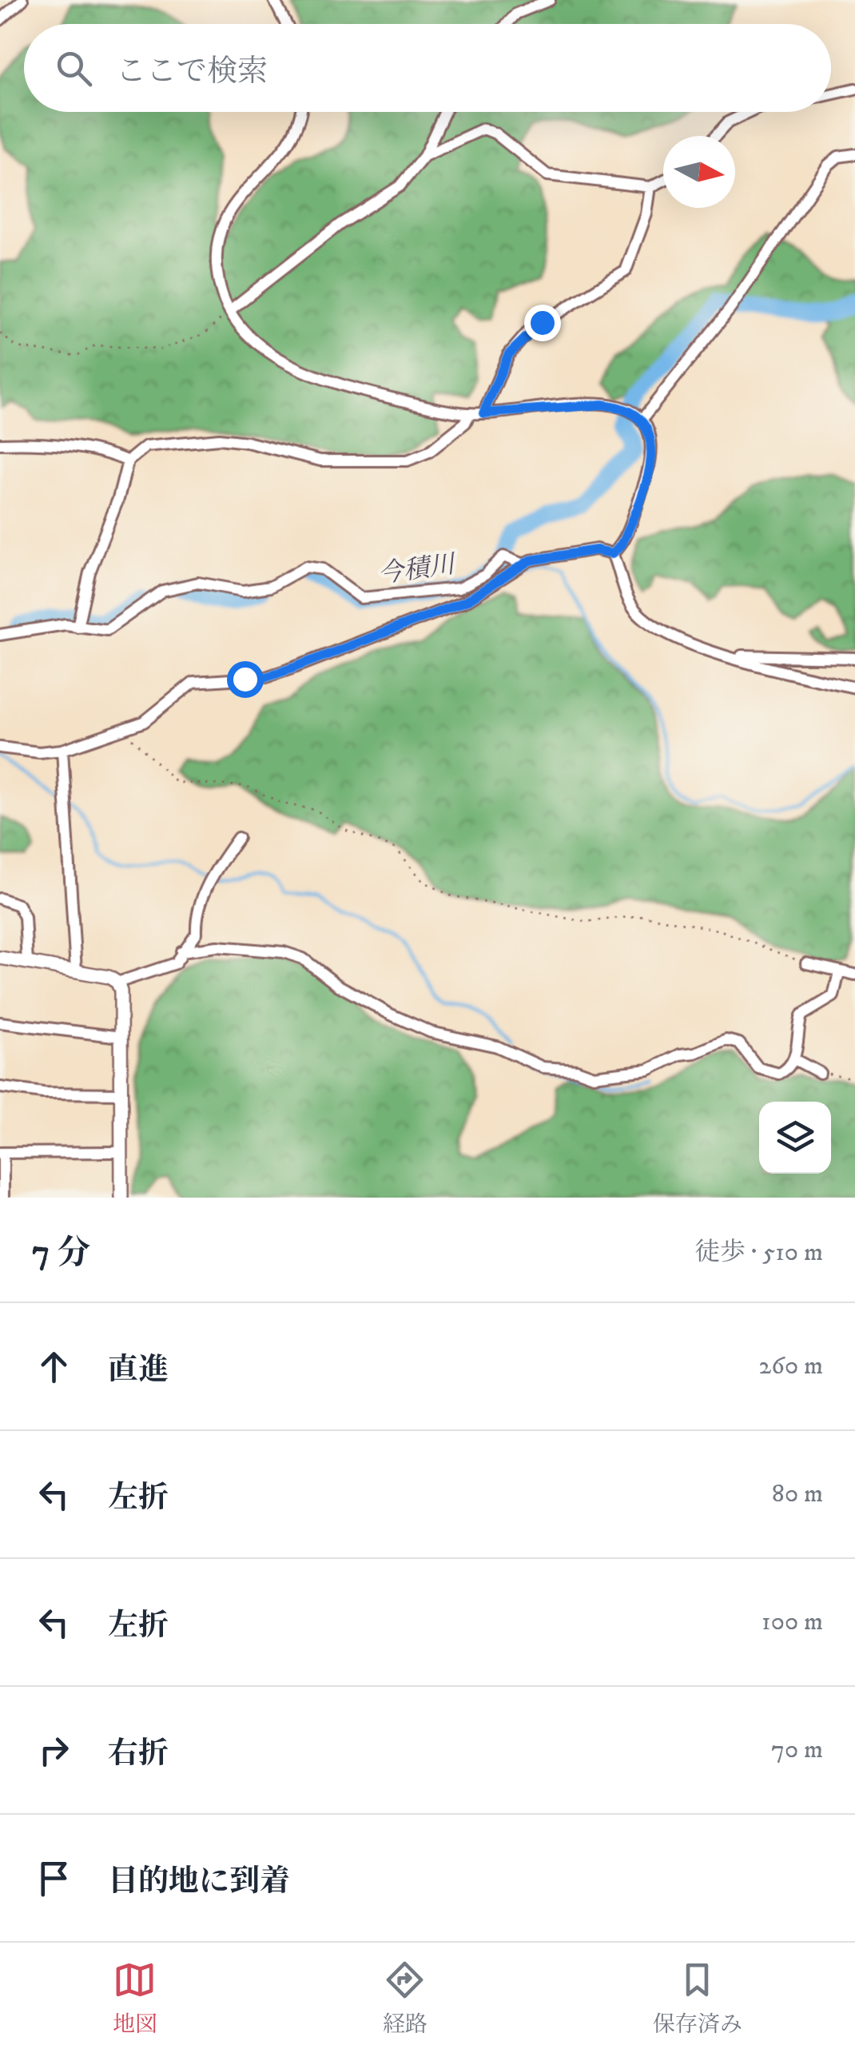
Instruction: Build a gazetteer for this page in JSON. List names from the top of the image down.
{
  "water": ["今積川"],
  "north": "right",
  "page": {
    "search": "ここで検索",
    "heading": ["7 分", "徒歩 · 510 m"],
    "list": [
      ["直進", "260 m"],
      ["左折", "80 m"],
      ["左折", "100 m"],
      ["右折", "70 m"],
      "目的地に到着"
    ],
    "nav": ["地図", "経路", "保存済み"]
  }
}
